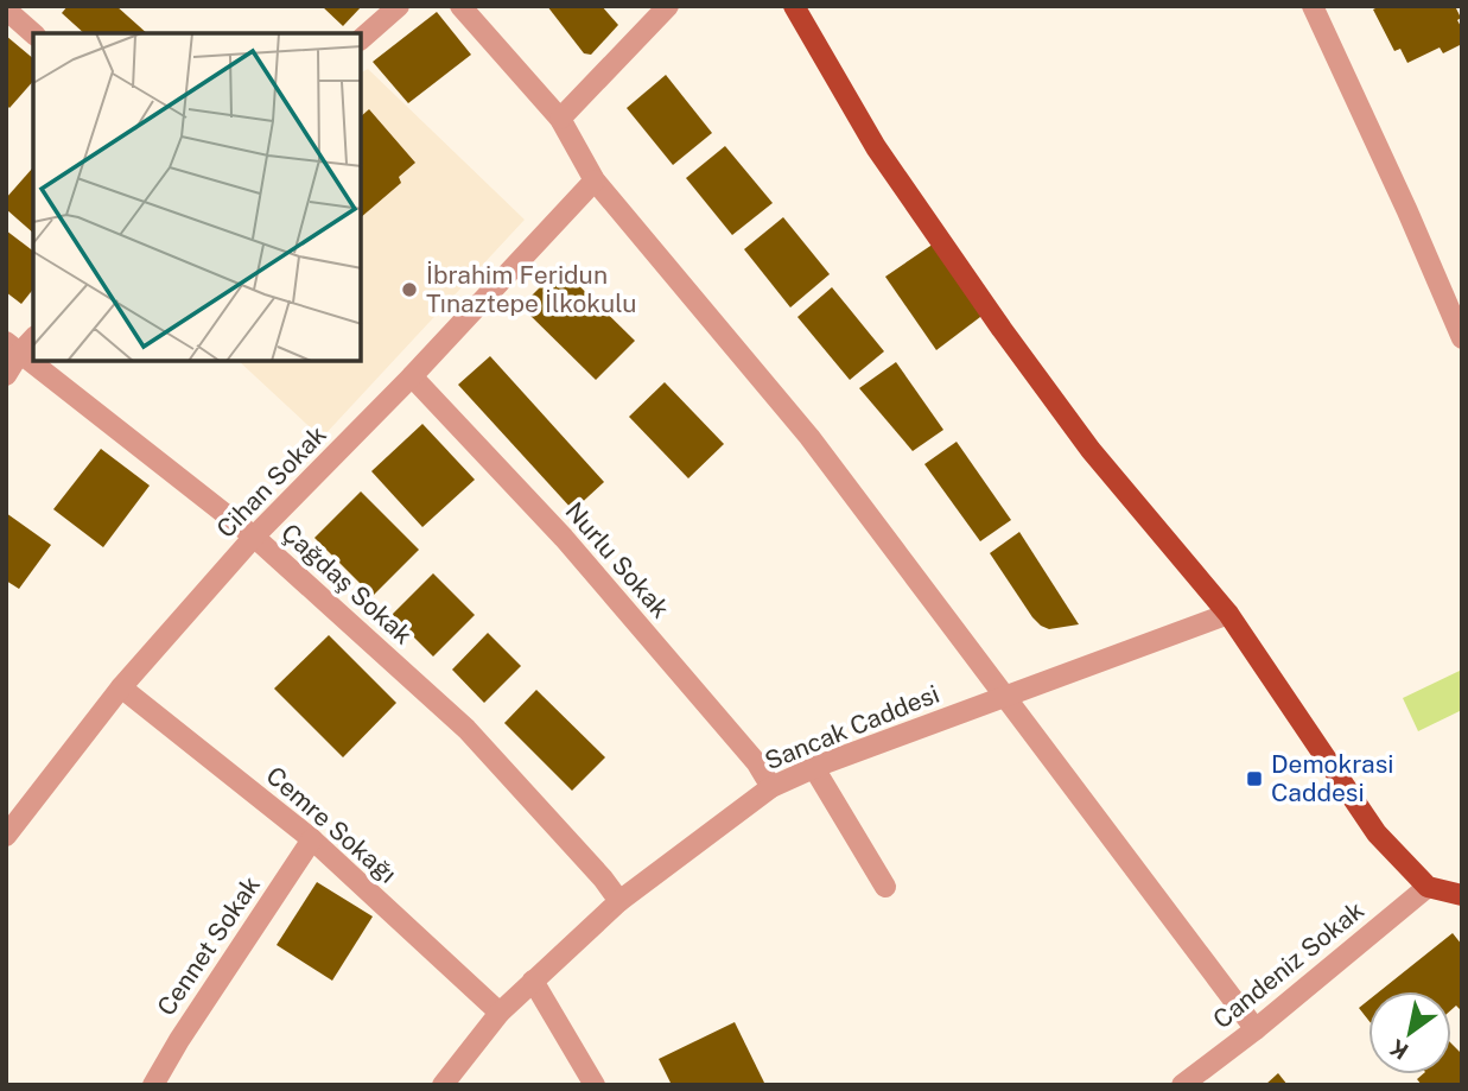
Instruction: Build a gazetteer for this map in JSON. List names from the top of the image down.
{
  "streets": {
    "street": [
      "Cihan Sokak",
      "Nurlu Sokak",
      "Çağdaş Sokak",
      "Sancak Caddesi",
      "Cemre Sokağı",
      "Cennet Sokak",
      "Candeniz Sokak"
    ]
  },
  "crossings": [
    ["Cihan Sokak", "Nurlu Sokak"],
    ["Cihan Sokak", "Çağdaş Sokak"],
    ["Cihan Sokak", "Cemre Sokağı"],
    ["Nurlu Sokak", "Sancak Caddesi"],
    ["Çağdaş Sokak", "Sancak Caddesi"],
    ["Sancak Caddesi", "Cemre Sokağı"],
    ["Cemre Sokağı", "Cennet Sokak"]
  ],
  "places": {
    "other": ["İbrahim Feridun Tınaztepe İlkokulu"],
    "transit": ["Demokrasi Caddesi"]
  },
  "north": "bottom left"
}
